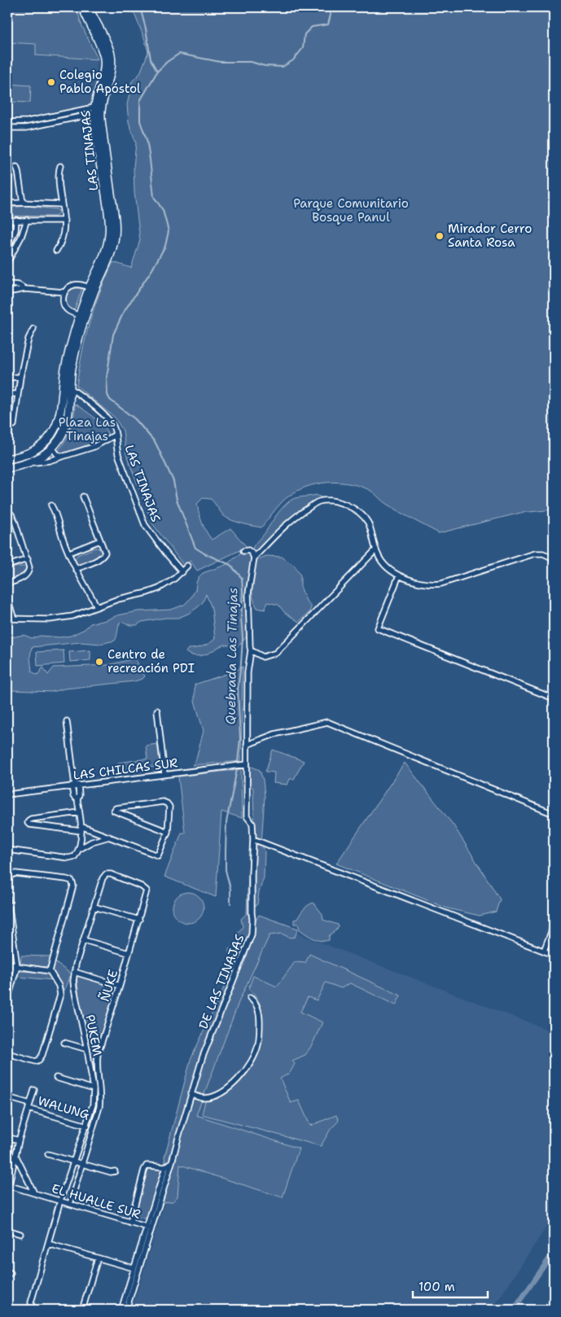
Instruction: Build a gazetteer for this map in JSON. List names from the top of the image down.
{
  "streets": {
    "street": [
      "LAS TINAJAS",
      "LAS CHILCAS SUR",
      "DE LAS TINAJAS",
      "ÑUKE",
      "PUKEM",
      "WALUNG",
      "EL HUALLE SUR"
    ]
  },
  "crossings": [
    ["LAS CHILCAS SUR", "DE LAS TINAJAS"],
    ["DE LAS TINAJAS", "EL HUALLE SUR"],
    ["ÑUKE", "PUKEM"],
    ["ÑUKE", "WALUNG"],
    ["ÑUKE", "EL HUALLE SUR"],
    ["PUKEM", "WALUNG"],
    ["PUKEM", "EL HUALLE SUR"]
  ],
  "water": ["Quebrada Las Tinajas"],
  "parks": ["Parque Comunitario Bosque Panul", "Plaza Las Tinajas"],
  "places": ["Colegio Pablo Apóstol", "Mirador Cerro Santa Rosa", "Centro de recreación PDI"],
  "scale_bar": "100 m"
}
